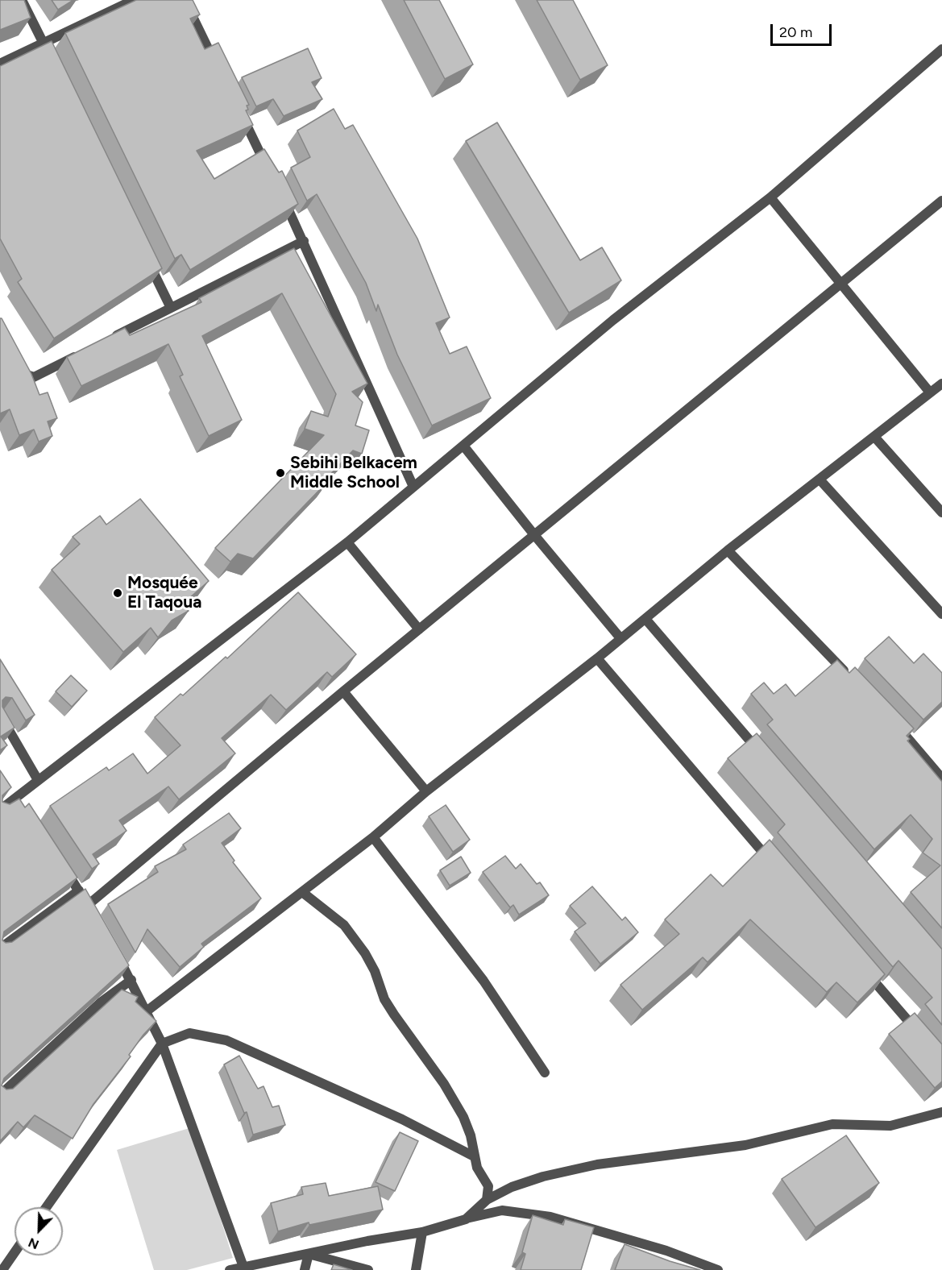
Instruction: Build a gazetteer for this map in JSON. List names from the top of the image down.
{
  "places": ["Sebihi Belkacem Middle School", "Mosquée El Taqoua"],
  "scale_bar": "20 m",
  "north": "bottom left"
}
